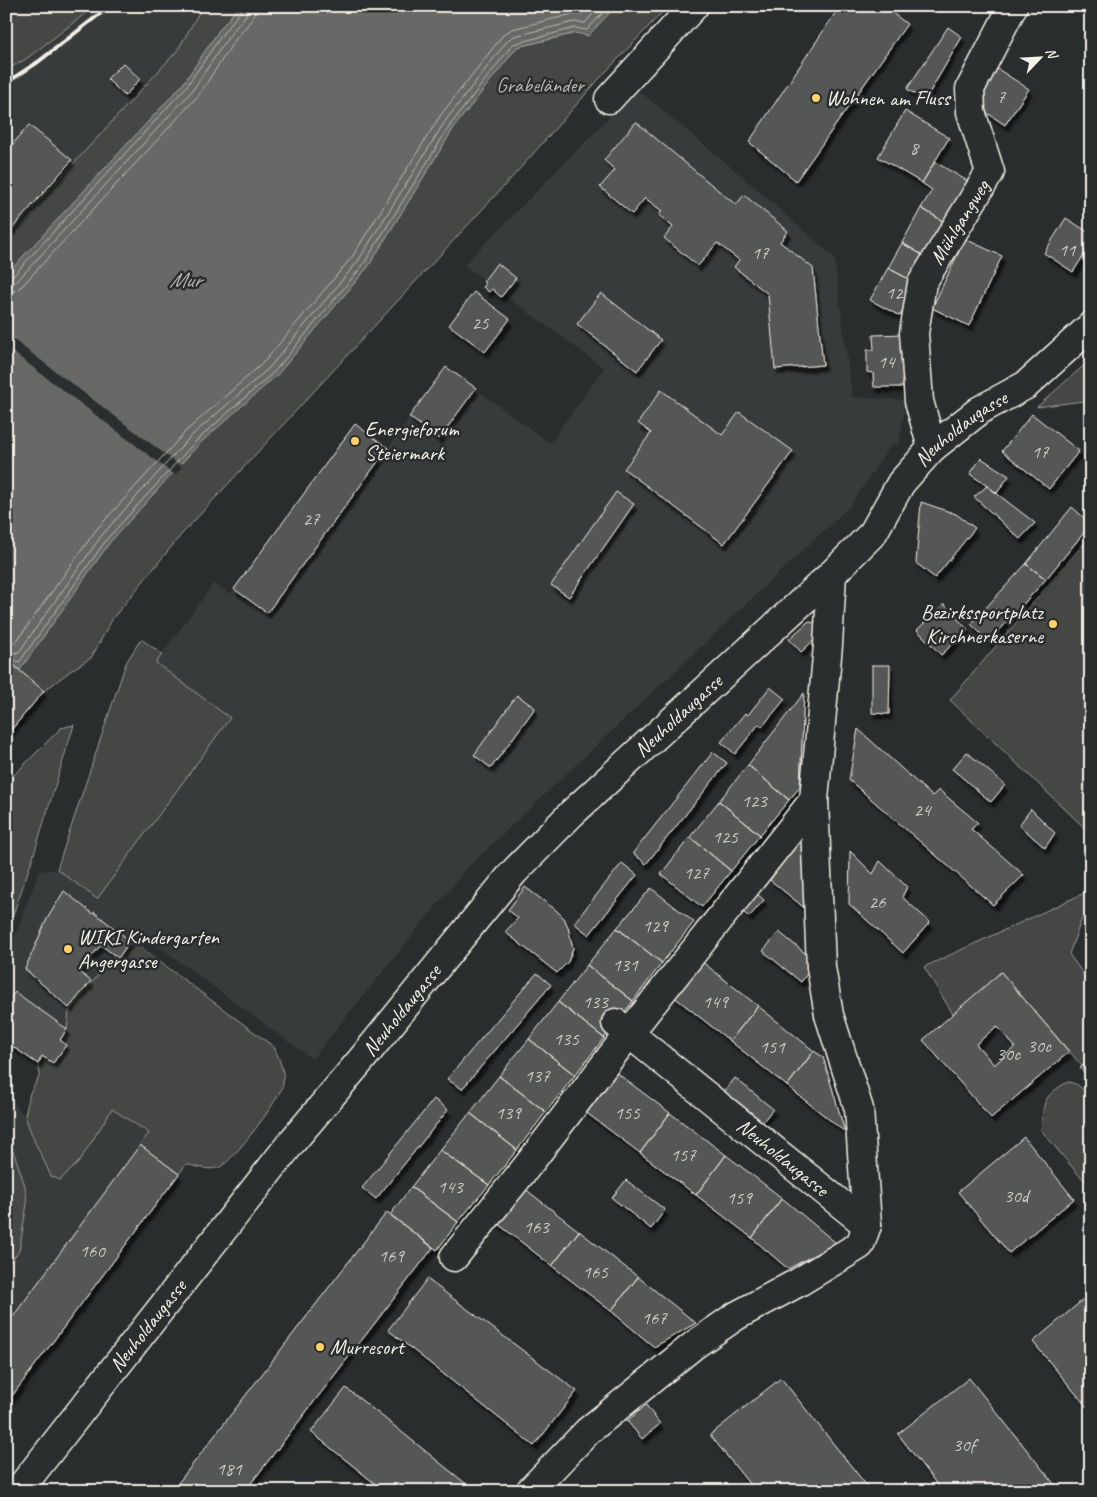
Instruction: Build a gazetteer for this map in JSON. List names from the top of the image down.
{
  "streets": {
    "street": ["Mühlgangweg", "Neuholdaugasse"]
  },
  "crossings": [
    ["Mühlgangweg", "Neuholdaugasse"]
  ],
  "water": ["Mur"],
  "parks": ["Grabeländer"],
  "places": [
    "Wohnen am Fluss",
    "Energieforum Steiermark",
    "Bezirkssportplatz Kirchnerkaserne",
    "WIKI Kindergarten Angergasse",
    "Murresort"
  ],
  "house_numbers": [
    "7",
    "8",
    "11",
    "17",
    "12",
    "25",
    "14",
    "17",
    "27",
    "123",
    "24",
    "125",
    "127",
    "26",
    "129",
    "131",
    "133",
    "149",
    "135",
    "30c",
    "151",
    "30c",
    "137",
    "139",
    "155",
    "157",
    "143",
    "30d",
    "159",
    "163",
    "160",
    "169",
    "165",
    "167",
    "30f",
    "181"
  ],
  "north": "top right"
}
